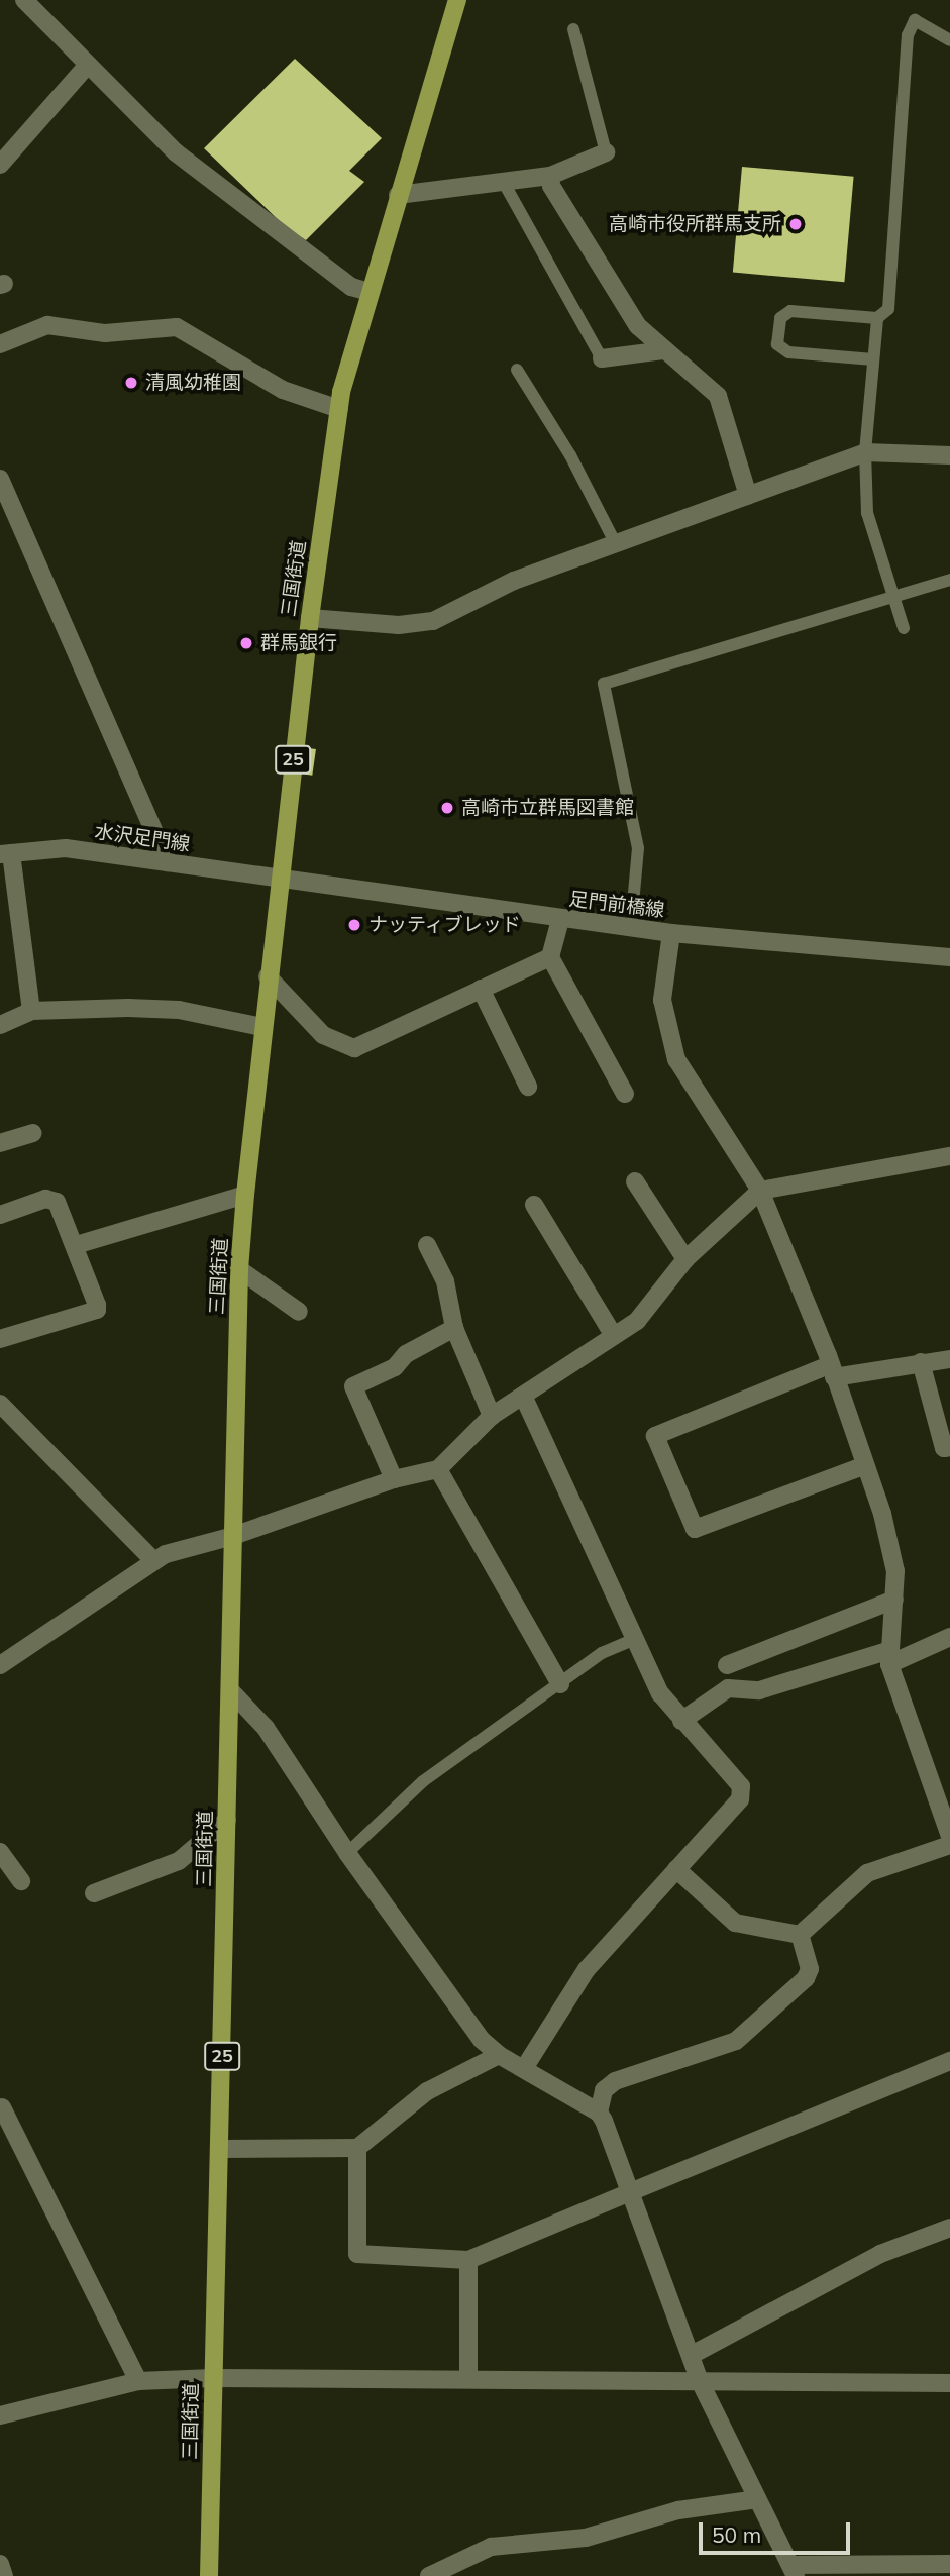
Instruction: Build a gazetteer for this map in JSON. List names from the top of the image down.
{
  "streets": {
    "main road": ["三国街道", "25"],
    "street": ["水沢足門線", "足門前橋線"]
  },
  "crossings": [
    ["三国街道", "水沢足門線"],
    ["三国街道", "足門前橋線"],
    ["水沢足門線", "足門前橋線"]
  ],
  "places": [
    "高崎市役所群馬支所",
    "清風幼稚園",
    "群馬銀行",
    "高崎市立群馬図書館",
    "ナッティブレッド"
  ],
  "scale_bar": "50 m"
}
